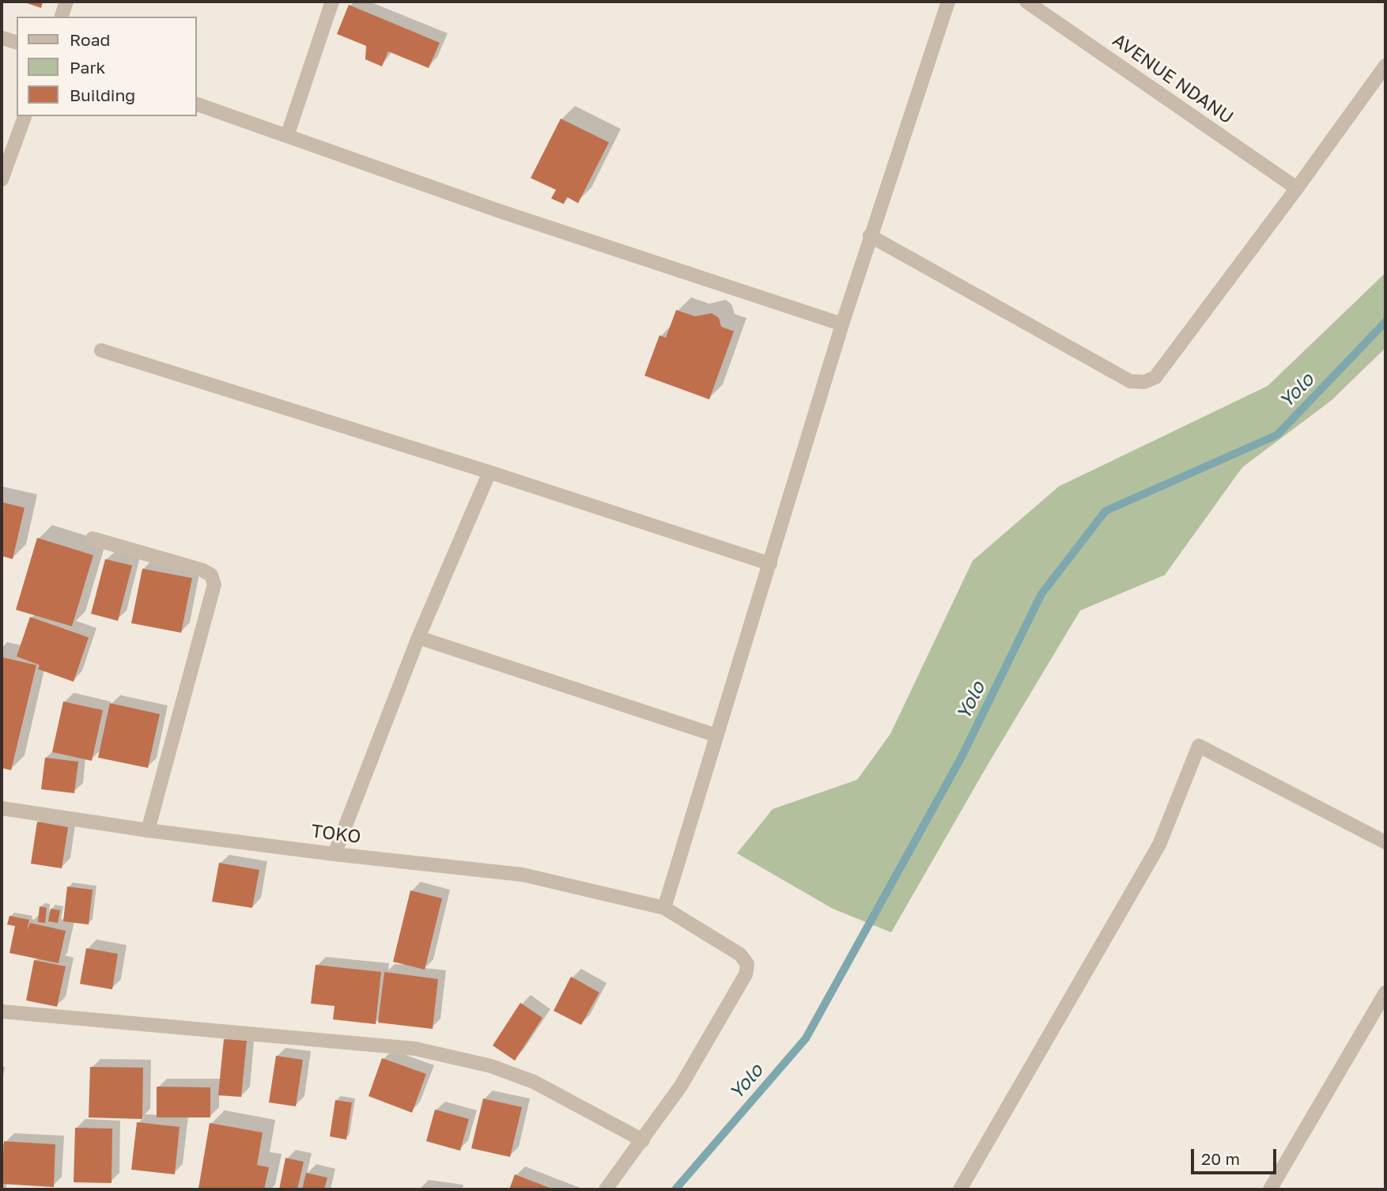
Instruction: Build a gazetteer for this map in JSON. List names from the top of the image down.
{
  "streets": {
    "street": ["AVENUE NDANU", "TOKO"]
  },
  "water": ["Yolo"],
  "legend": ["Road", "Park", "Building"],
  "scale_bar": "20 m"
}
